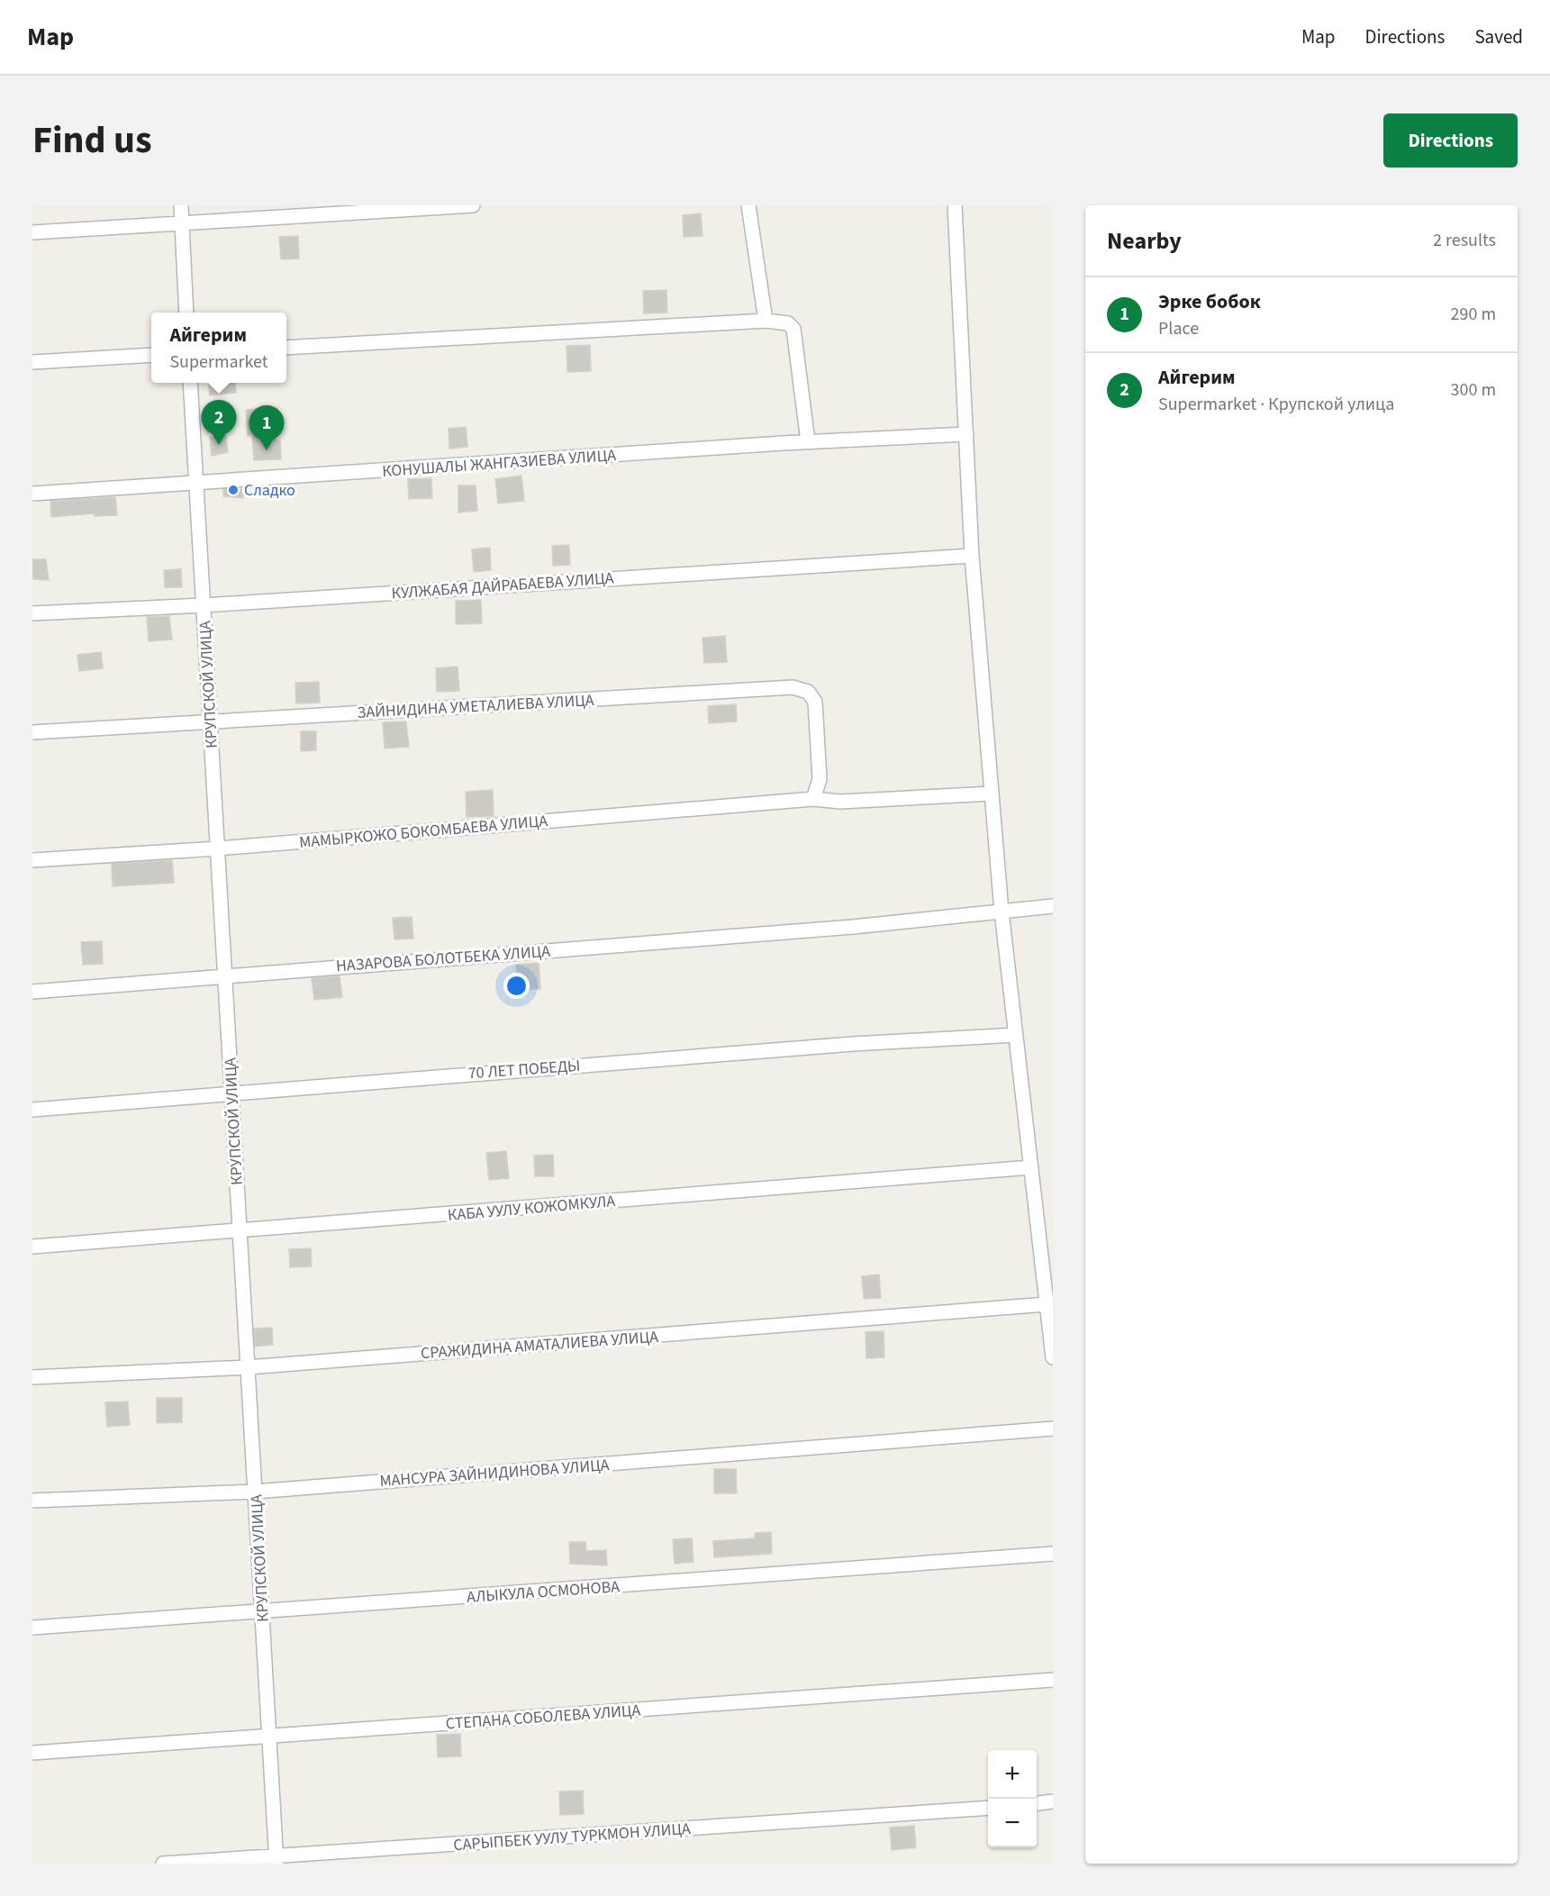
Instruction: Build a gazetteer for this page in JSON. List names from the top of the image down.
{
  "streets": {
    "street": [
      "КОНУШАЛЫ ЖАНГАЗИЕВА УЛИЦА",
      "КУЛЖАБАЯ ДАЙРАБАЕВА УЛИЦА",
      "КРУПСКОЙ УЛИЦА",
      "ЗАЙНИДИНА УМЕТАЛИЕВА УЛИЦА",
      "МАМЫРКОЖО БОКОМБАЕВА УЛИЦА",
      "НАЗАРОВА БОЛОТБЕКА УЛИЦА",
      "70 ЛЕТ ПОБЕДЫ",
      "КАБА УУЛУ КОЖОМКУЛА",
      "СРАЖИДИНА АМАТАЛИЕВА УЛИЦА",
      "МАНСУРА ЗАЙНИДИНОВА УЛИЦА",
      "АЛЫКУЛА ОСМОНОВА",
      "СТЕПАНА СОБОЛЕВА УЛИЦА",
      "САРЫПБЕК УУЛУ ТУРКМОН УЛИЦА"
    ]
  },
  "crossings": [
    ["КОНУШАЛЫ ЖАНГАЗИЕВА УЛИЦА", "КРУПСКОЙ УЛИЦА"],
    ["КУЛЖАБАЯ ДАЙРАБАЕВА УЛИЦА", "КРУПСКОЙ УЛИЦА"],
    ["КРУПСКОЙ УЛИЦА", "ЗАЙНИДИНА УМЕТАЛИЕВА УЛИЦА"],
    ["КРУПСКОЙ УЛИЦА", "МАМЫРКОЖО БОКОМБАЕВА УЛИЦА"],
    ["КРУПСКОЙ УЛИЦА", "НАЗАРОВА БОЛОТБЕКА УЛИЦА"],
    ["КРУПСКОЙ УЛИЦА", "70 ЛЕТ ПОБЕДЫ"],
    ["КРУПСКОЙ УЛИЦА", "КАБА УУЛУ КОЖОМКУЛА"],
    ["КРУПСКОЙ УЛИЦА", "СРАЖИДИНА АМАТАЛИЕВА УЛИЦА"],
    ["КРУПСКОЙ УЛИЦА", "МАНСУРА ЗАЙНИДИНОВА УЛИЦА"],
    ["КРУПСКОЙ УЛИЦА", "АЛЫКУЛА ОСМОНОВА"],
    ["КРУПСКОЙ УЛИЦА", "СТЕПАНА СОБОЛЕВА УЛИЦА"],
    ["КРУПСКОЙ УЛИЦА", "САРЫПБЕК УУЛУ ТУРКМОН УЛИЦА"],
    ["ЗАЙНИДИНА УМЕТАЛИЕВА УЛИЦА", "МАМЫРКОЖО БОКОМБАЕВА УЛИЦА"]
  ],
  "places": ["Сладко"],
  "page": {
    "header": "Map",
    "nav": ["Map", "Directions", "Saved"],
    "title": "Find us",
    "buttons": "Directions",
    "heading": ["Nearby", "2 results"],
    "list": [
      {
        "mark": "1",
        "name": "Эрке бобок",
        "note": "Place",
        "value": "290 m"
      },
      {
        "mark": "2",
        "name": "Айгерим",
        "note": "Supermarket · Крупской улица",
        "value": "300 m"
      }
    ],
    "popup": ["Айгерим", "Supermarket"],
    "pins": ["2", "1"],
    "map_buttons": ["+", "−"]
  }
}
